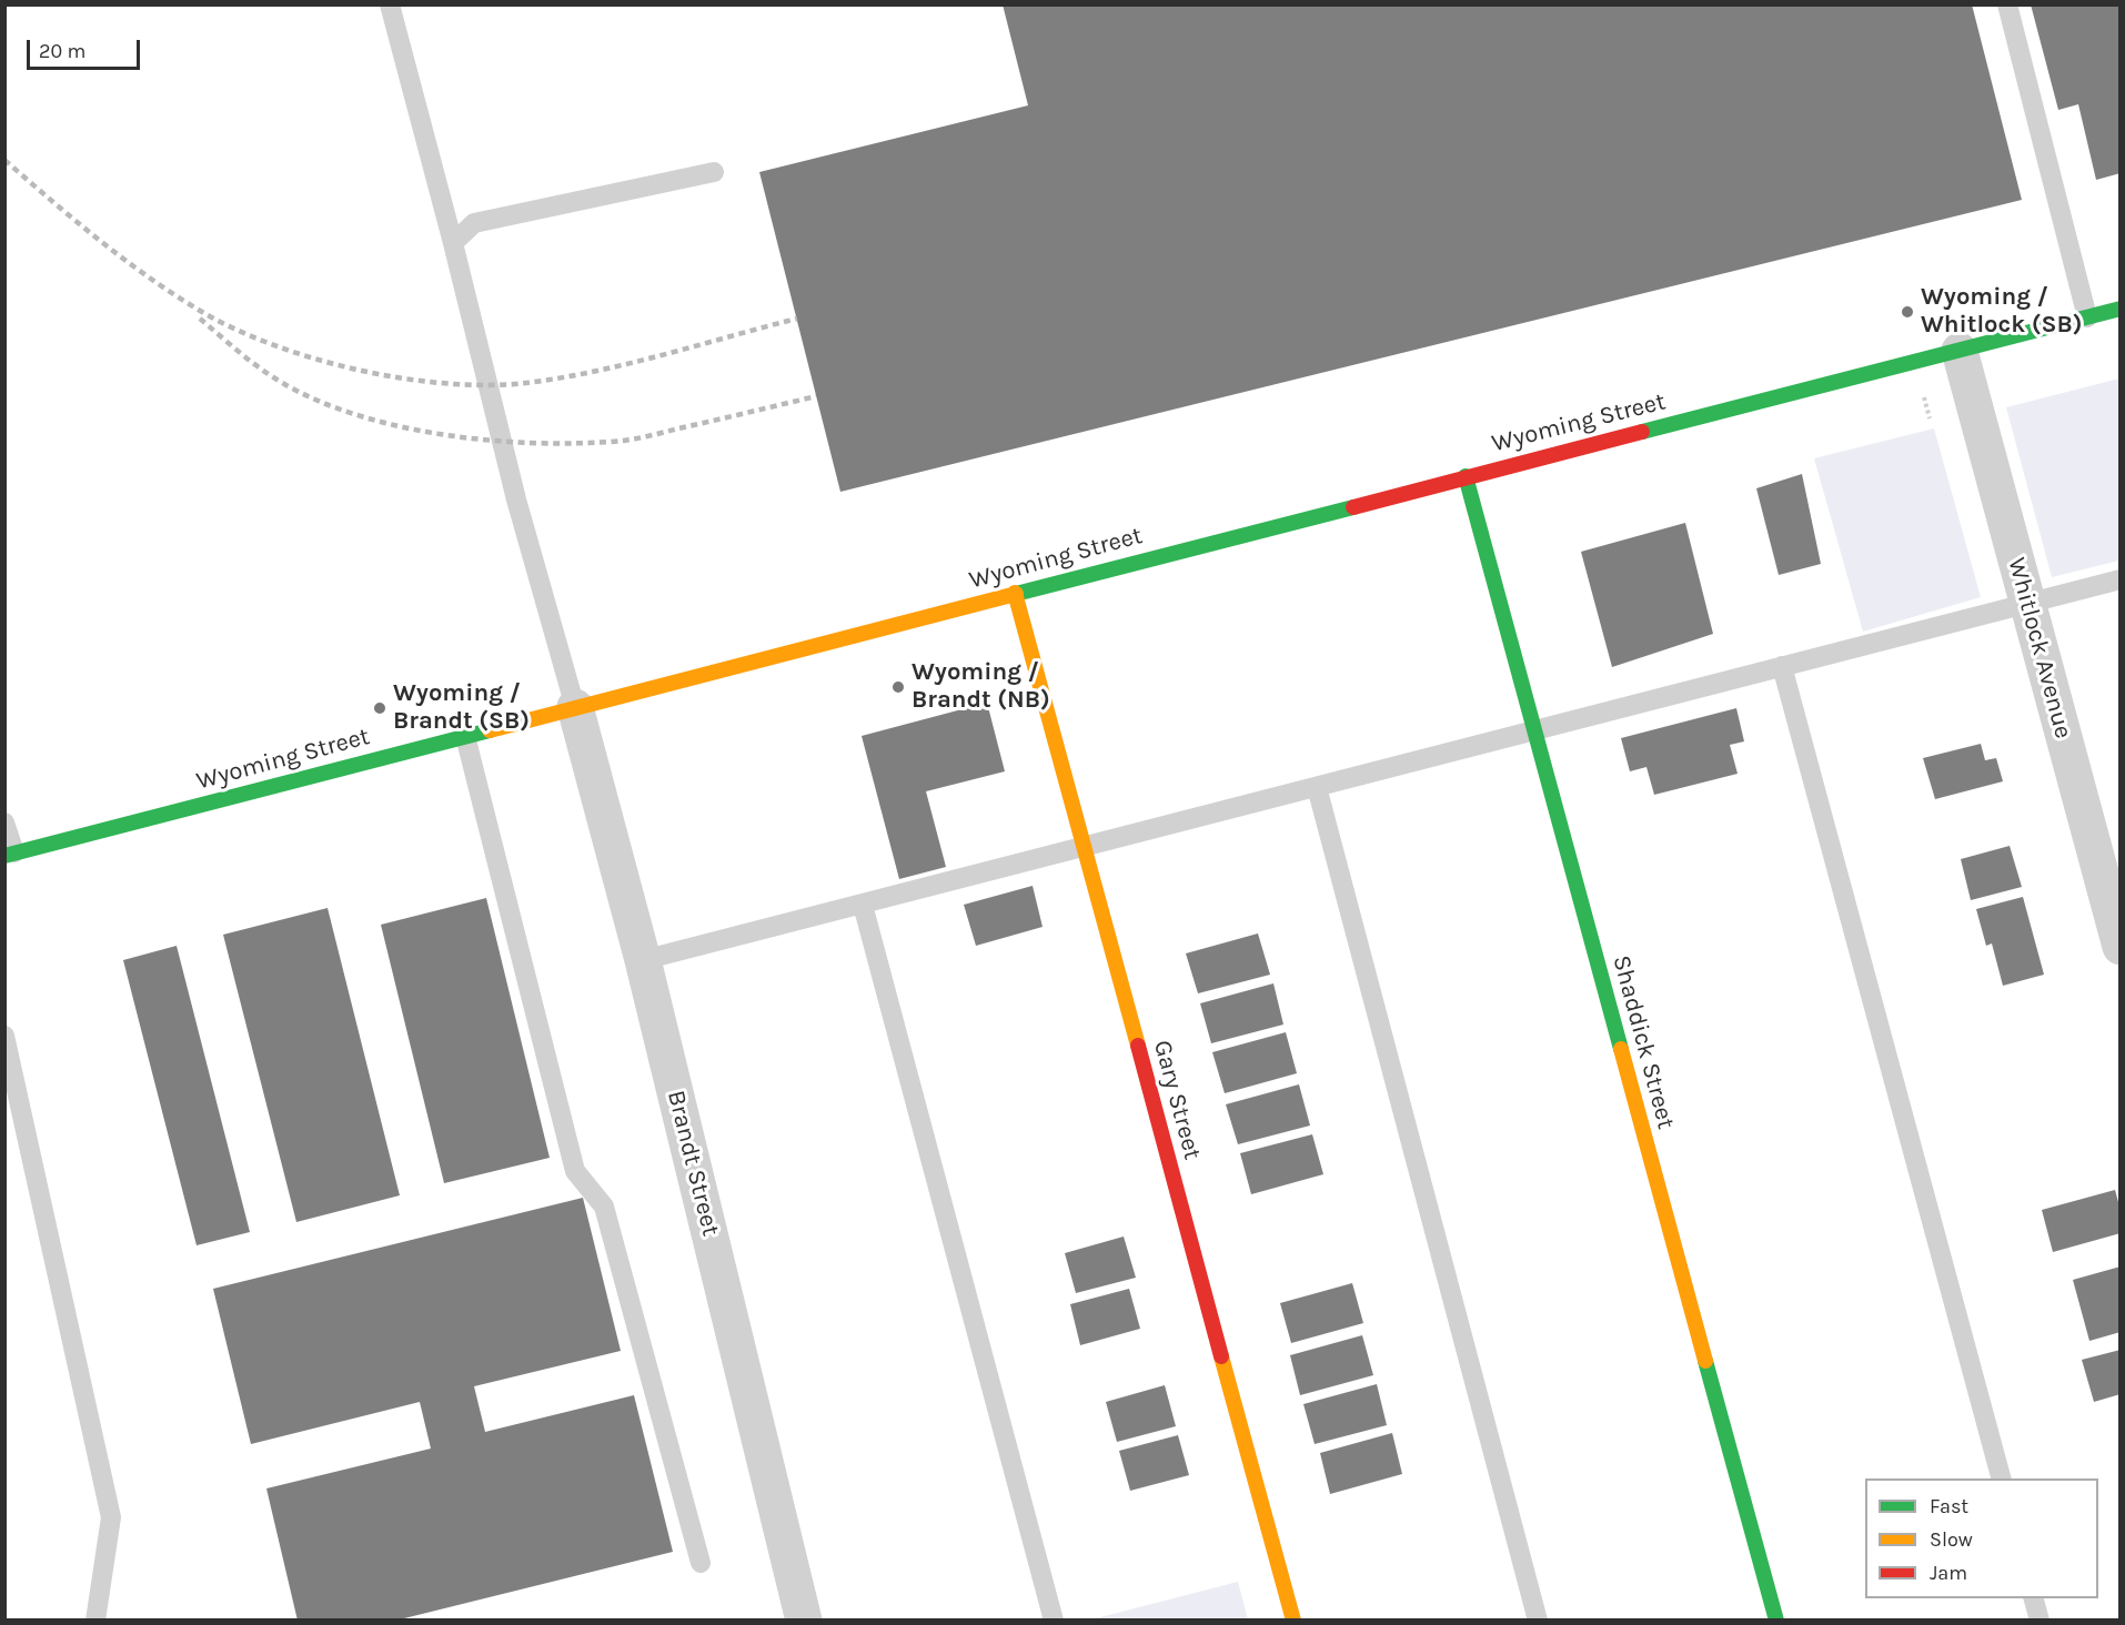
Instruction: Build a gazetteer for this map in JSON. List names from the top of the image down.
{
  "streets": {
    "street": [
      "Wyoming Street",
      "Whitlock Avenue",
      "Shaddick Street",
      "Gary Street",
      "Brandt Street"
    ]
  },
  "crossings": [
    ["Wyoming Street", "Whitlock Avenue"],
    ["Wyoming Street", "Shaddick Street"],
    ["Wyoming Street", "Gary Street"],
    ["Wyoming Street", "Brandt Street"]
  ],
  "places": ["Wyoming / Whitlock (SB)", "Wyoming / Brandt (NB)", "Wyoming / Brandt (SB)"],
  "legend": ["Fast", "Slow", "Jam"],
  "scale_bar": "20 m"
}
